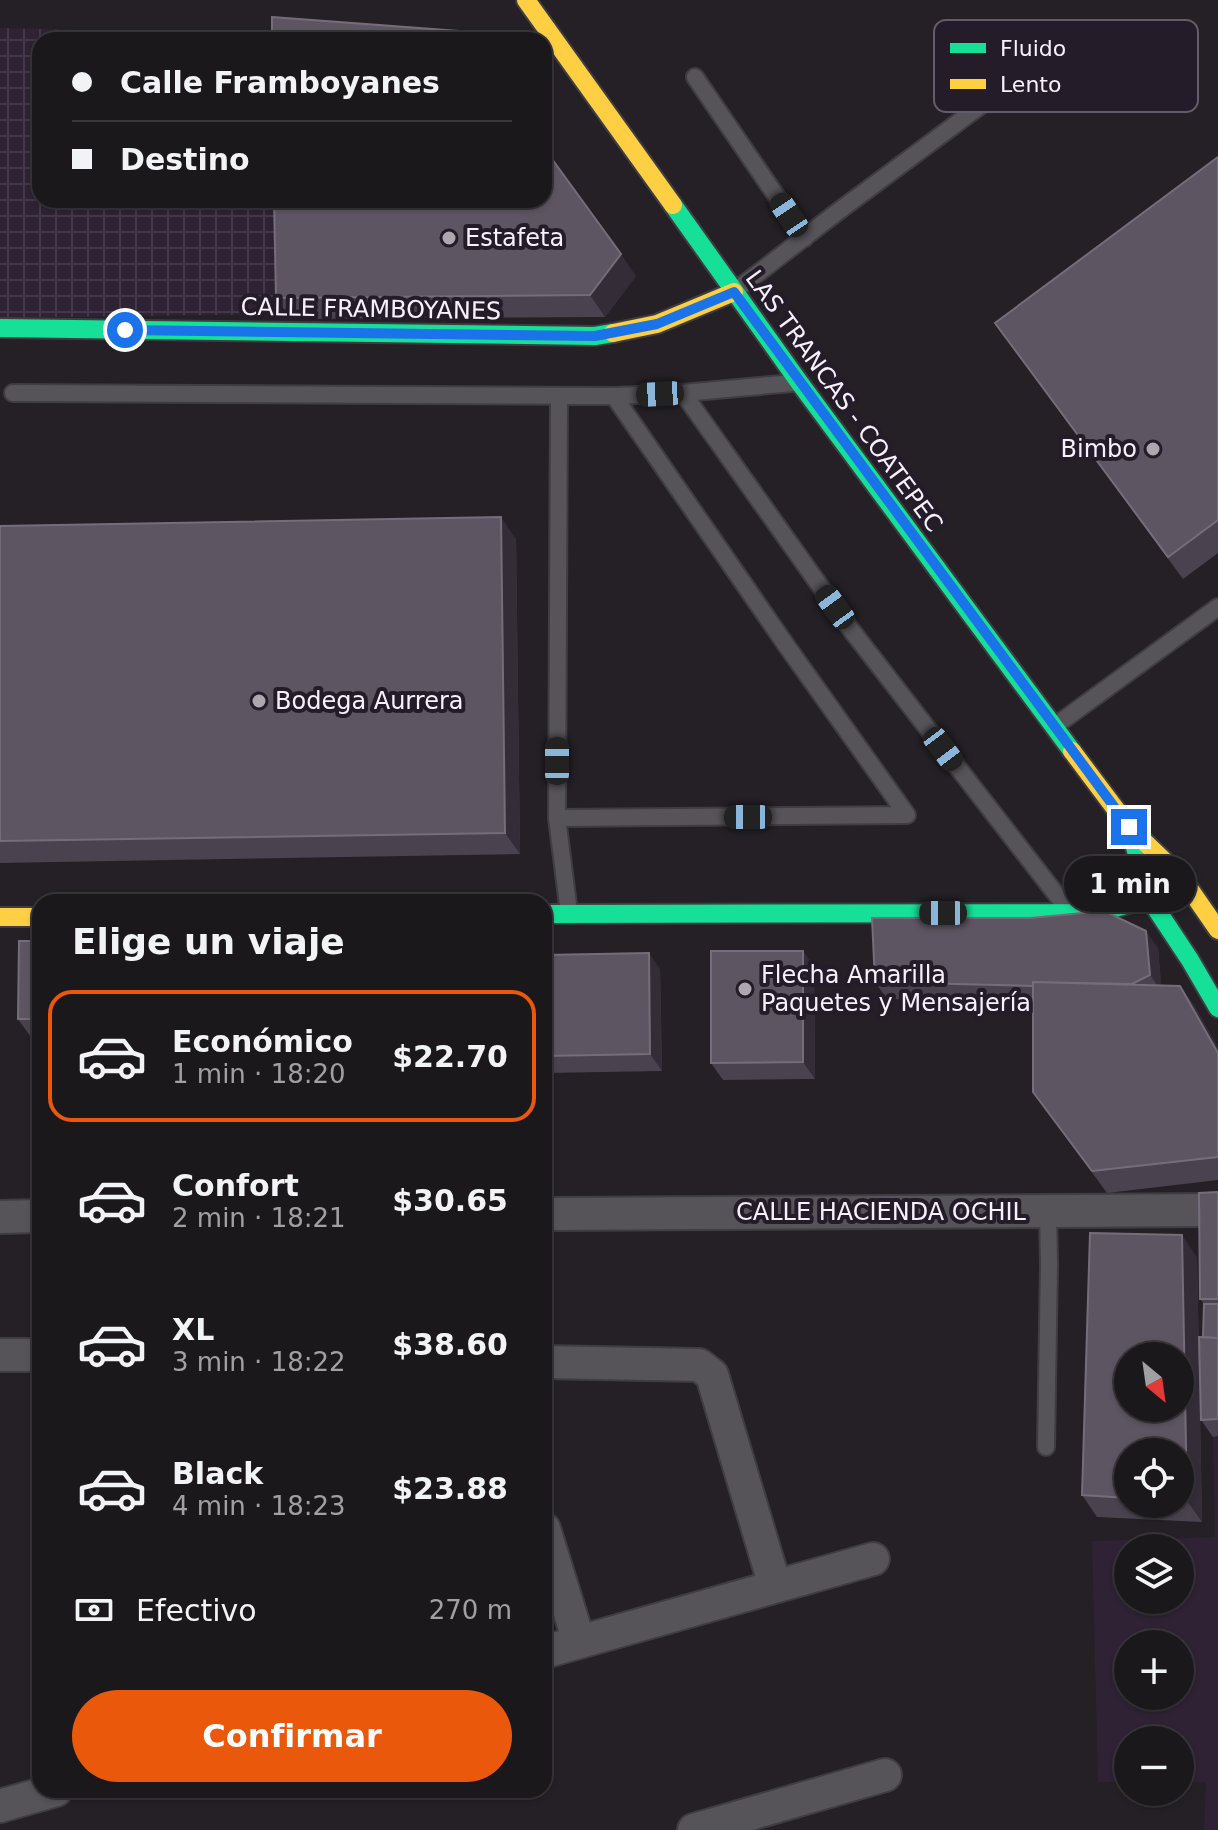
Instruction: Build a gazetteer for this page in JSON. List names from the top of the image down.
{
  "streets": {
    "street": ["CALLE FRAMBOYANES", "LAS TRANCAS - COATEPEC", "CALLE HACIENDA OCHIL"]
  },
  "crossings": [
    ["CALLE FRAMBOYANES", "LAS TRANCAS - COATEPEC"]
  ],
  "places": [
    "Estafeta",
    "Bimbo",
    "Bodega Aurrera",
    "Flecha Amarilla Paquetes y Mensajería"
  ],
  "legend": ["Fluido", "Lento"],
  "north": "bottom right",
  "page": {
    "banner": ["Calle Framboyanes", "Destino"],
    "bubble": "1 min",
    "heading": "Elige un viaje",
    "list": [
      {
        "name": "Económico",
        "note": "1 min · 18:20",
        "value": "$22.70"
      },
      {
        "name": "Confort",
        "note": "2 min · 18:21",
        "value": "$30.65"
      },
      {
        "name": "XL",
        "note": "3 min · 18:22",
        "value": "$38.60"
      },
      {
        "name": "Black",
        "note": "4 min · 18:23",
        "value": "$23.88"
      }
    ],
    "map_buttons": ["+", "−"],
    "pay": ["Efectivo", "270 m"],
    "buttons": "Confirmar"
  }
}
